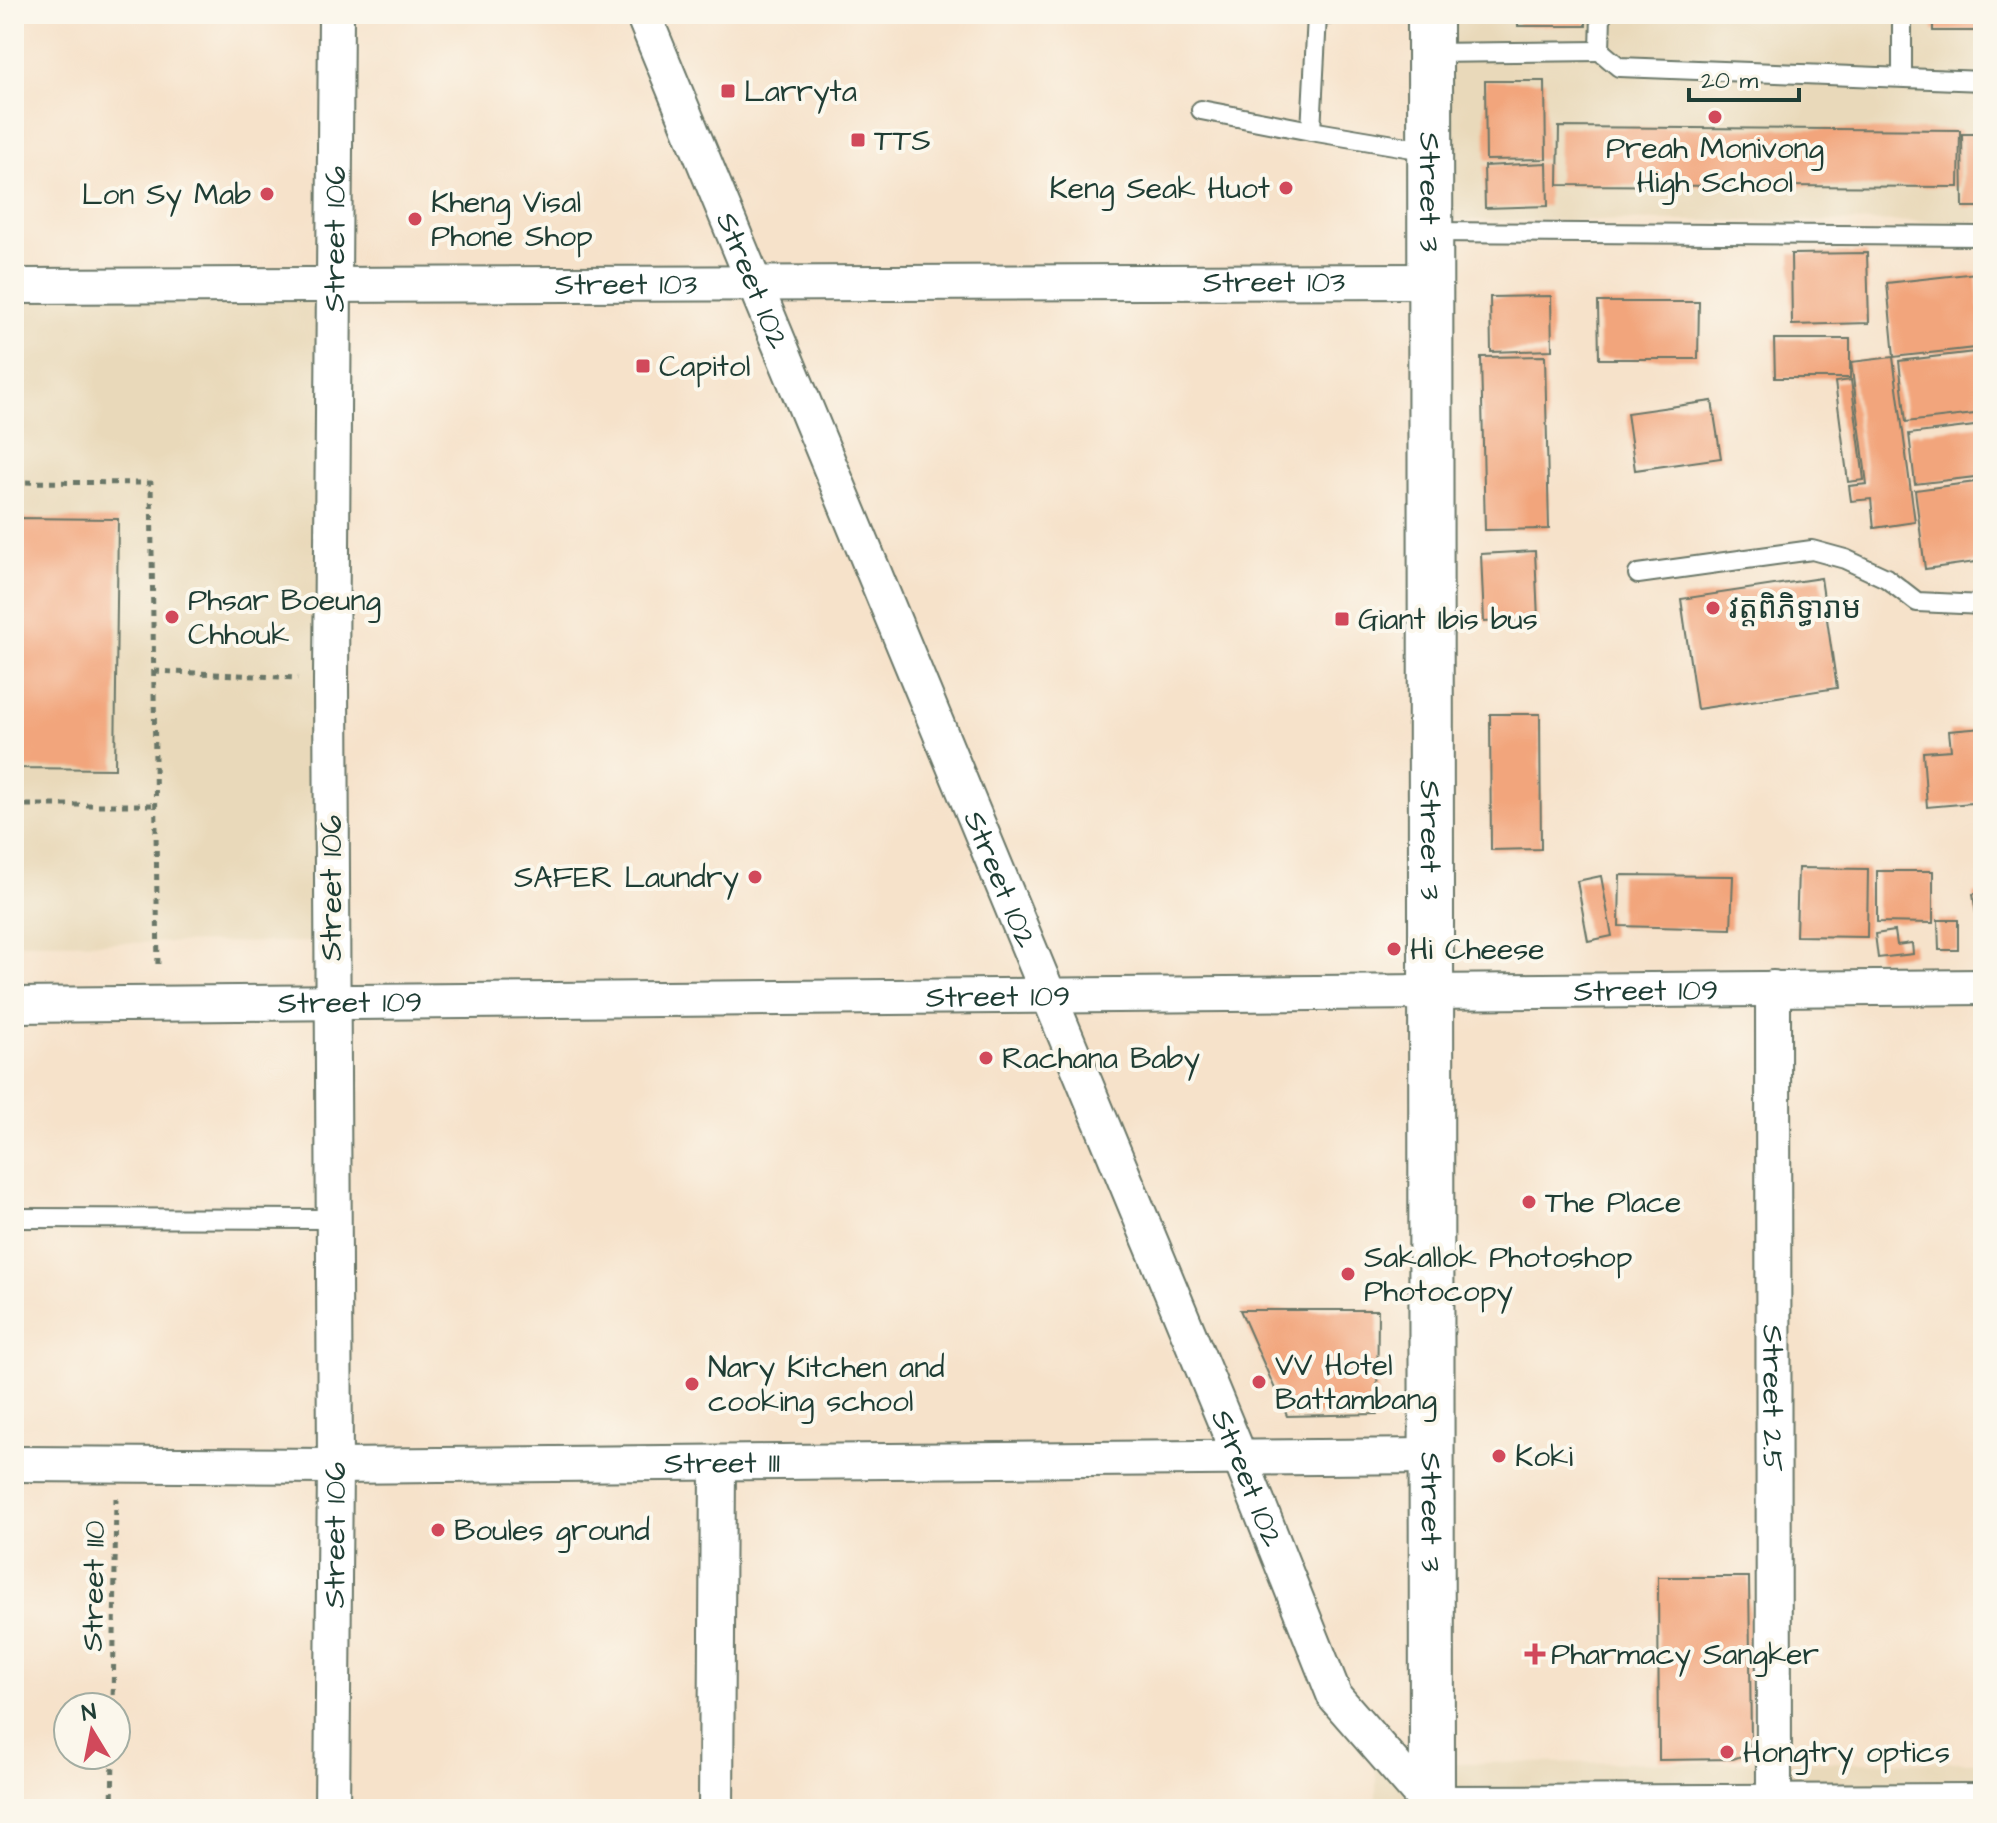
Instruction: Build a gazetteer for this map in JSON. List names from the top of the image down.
{
  "streets": {
    "street": [
      "Street 3",
      "Street 106",
      "Street 102",
      "Street 103",
      "Street 109",
      "Street 2.5",
      "Street 111"
    ],
    "path": ["Street 110"]
  },
  "crossings": [
    ["Street 3", "Street 102"],
    ["Street 3", "Street 103"],
    ["Street 3", "Street 109"],
    ["Street 3", "Street 111"],
    ["Street 106", "Street 103"],
    ["Street 106", "Street 109"],
    ["Street 106", "Street 111"],
    ["Street 102", "Street 103"],
    ["Street 102", "Street 109"],
    ["Street 102", "Street 111"],
    ["Street 109", "Street 2.5"],
    ["Street 111", "Street 110"]
  ],
  "places": {
    "transit": [
      "Larryta",
      "TTS",
      "Capitol",
      "Giant Ibis bus"
    ],
    "other": [
      "Preah Monivong High School",
      "Keng Seak Huot",
      "Lon Sy Mab",
      "Kheng Visal Phone Shop",
      "វត្តពិភិទ្ធារាម",
      "Phsar Boeung Chhouk",
      "SAFER Laundry",
      "Hi Cheese",
      "Rachana Baby",
      "The Place",
      "Sakallok Photoshop Photocopy",
      "VV Hotel Battambang",
      "Nary Kitchen and cooking school",
      "Koki",
      "Boules ground",
      "Hongtry optics"
    ],
    "health": ["Pharmacy Sangker"]
  },
  "scale_bar": "20 m",
  "north": "top"
}
